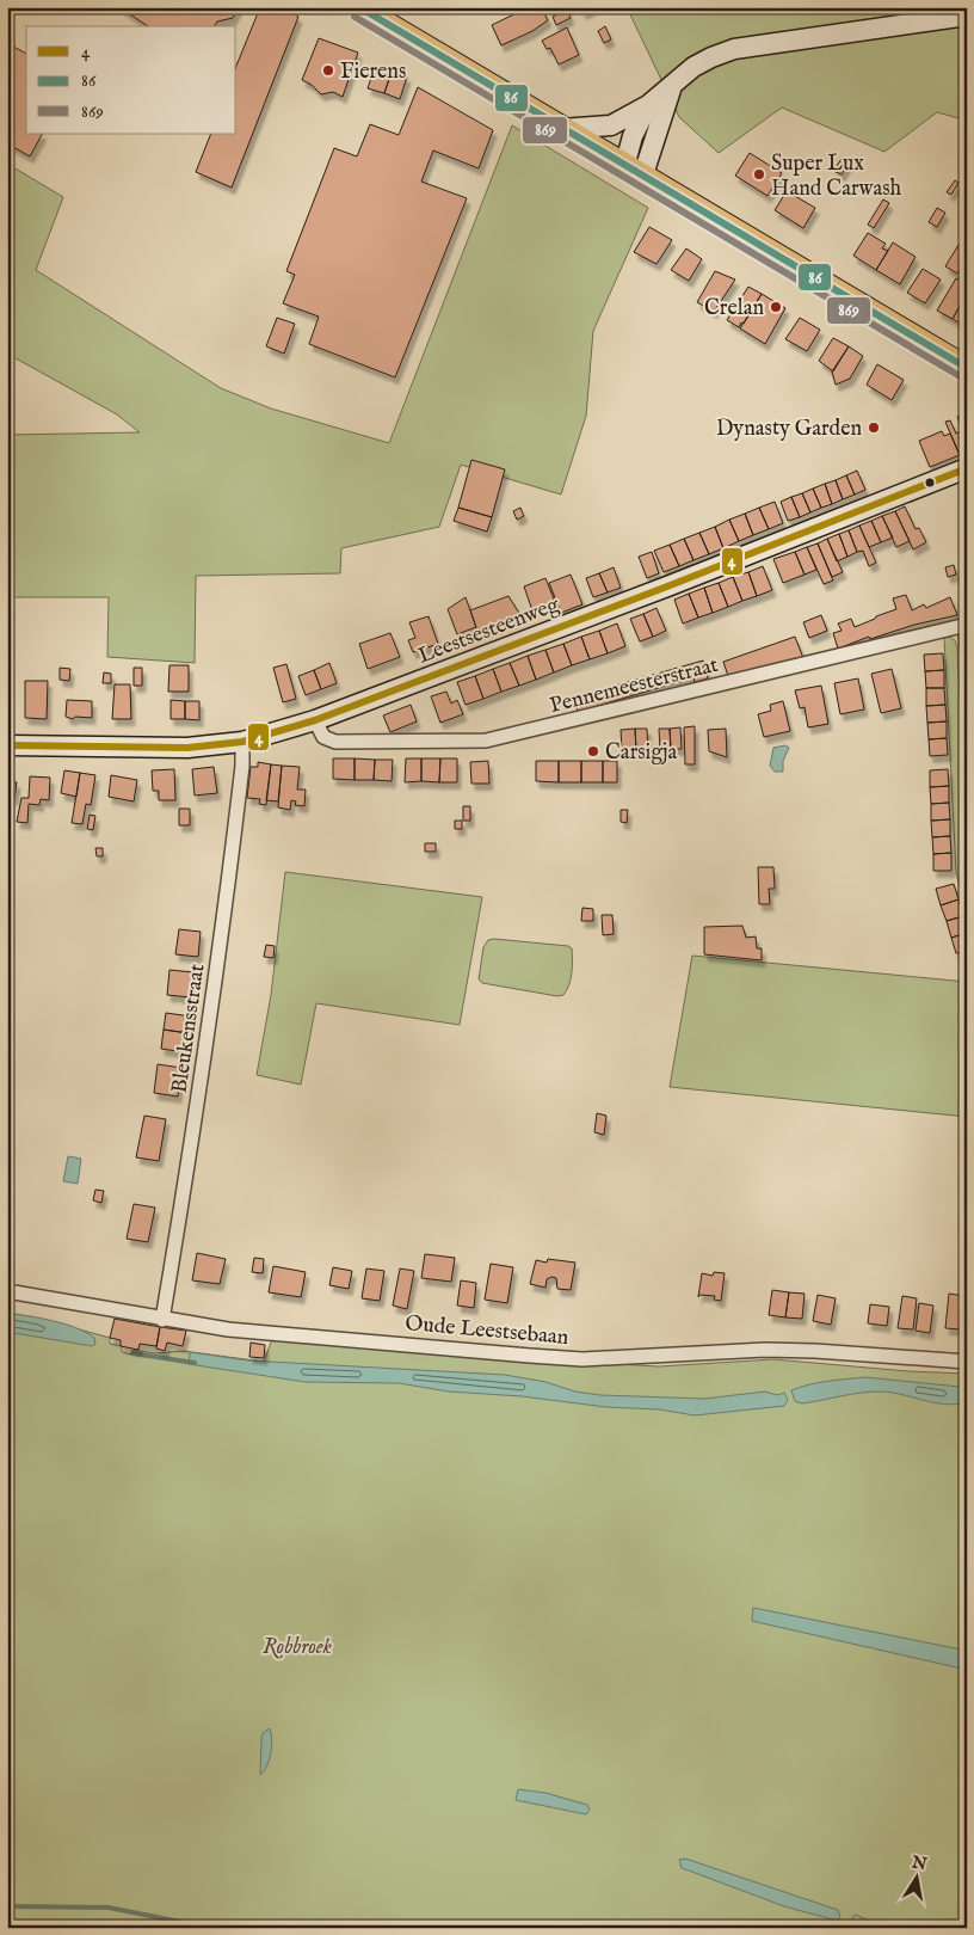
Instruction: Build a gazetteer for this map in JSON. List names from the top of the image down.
{
  "streets": {
    "street": [
      "Leestsesteenweg",
      "Pennemeesterstraat",
      "Bleukensstraat",
      "Oude Leestsebaan"
    ]
  },
  "crossings": [
    ["Leestsesteenweg", "Pennemeesterstraat"],
    ["Leestsesteenweg", "Bleukensstraat"],
    ["Bleukensstraat", "Oude Leestsebaan"]
  ],
  "parks": ["Robbroek"],
  "places": [
    "Fierens",
    "Super Lux Hand Carwash",
    "Crelan",
    "Dynasty Garden",
    "Carsigja"
  ],
  "lines": ["transit line 86", "transit line 869", "transit line 4"],
  "legend": ["4", "86", "869"],
  "north": "top"
}
